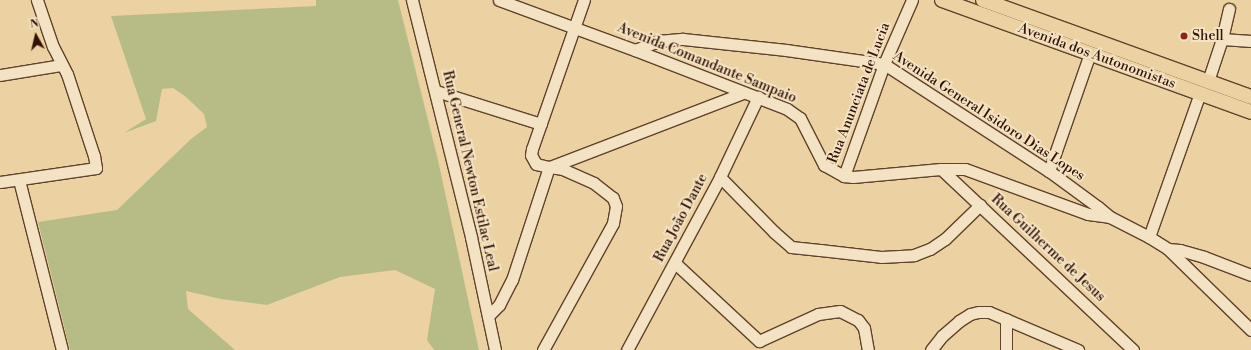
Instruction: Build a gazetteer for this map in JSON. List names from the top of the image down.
{
  "streets": {
    "main road": ["Avenida dos Autonomistas"],
    "street": [
      "Avenida Comandante Sampaio",
      "Rua Anunciata de Lucia",
      "Avenida General Isidoro Dias Lopes",
      "Rua General Newton Estilac Leal",
      "Rua João Dante",
      "Rua Guilherme de Jesus"
    ]
  },
  "crossings": [
    ["Avenida Comandante Sampaio", "Rua Anunciata de Lucia"],
    ["Avenida Comandante Sampaio", "Avenida General Isidoro Dias Lopes"],
    ["Avenida Comandante Sampaio", "Rua João Dante"],
    ["Avenida Comandante Sampaio", "Rua Guilherme de Jesus"],
    ["Rua Anunciata de Lucia", "Avenida General Isidoro Dias Lopes"]
  ],
  "places": ["Shell"],
  "north": "top"
}
